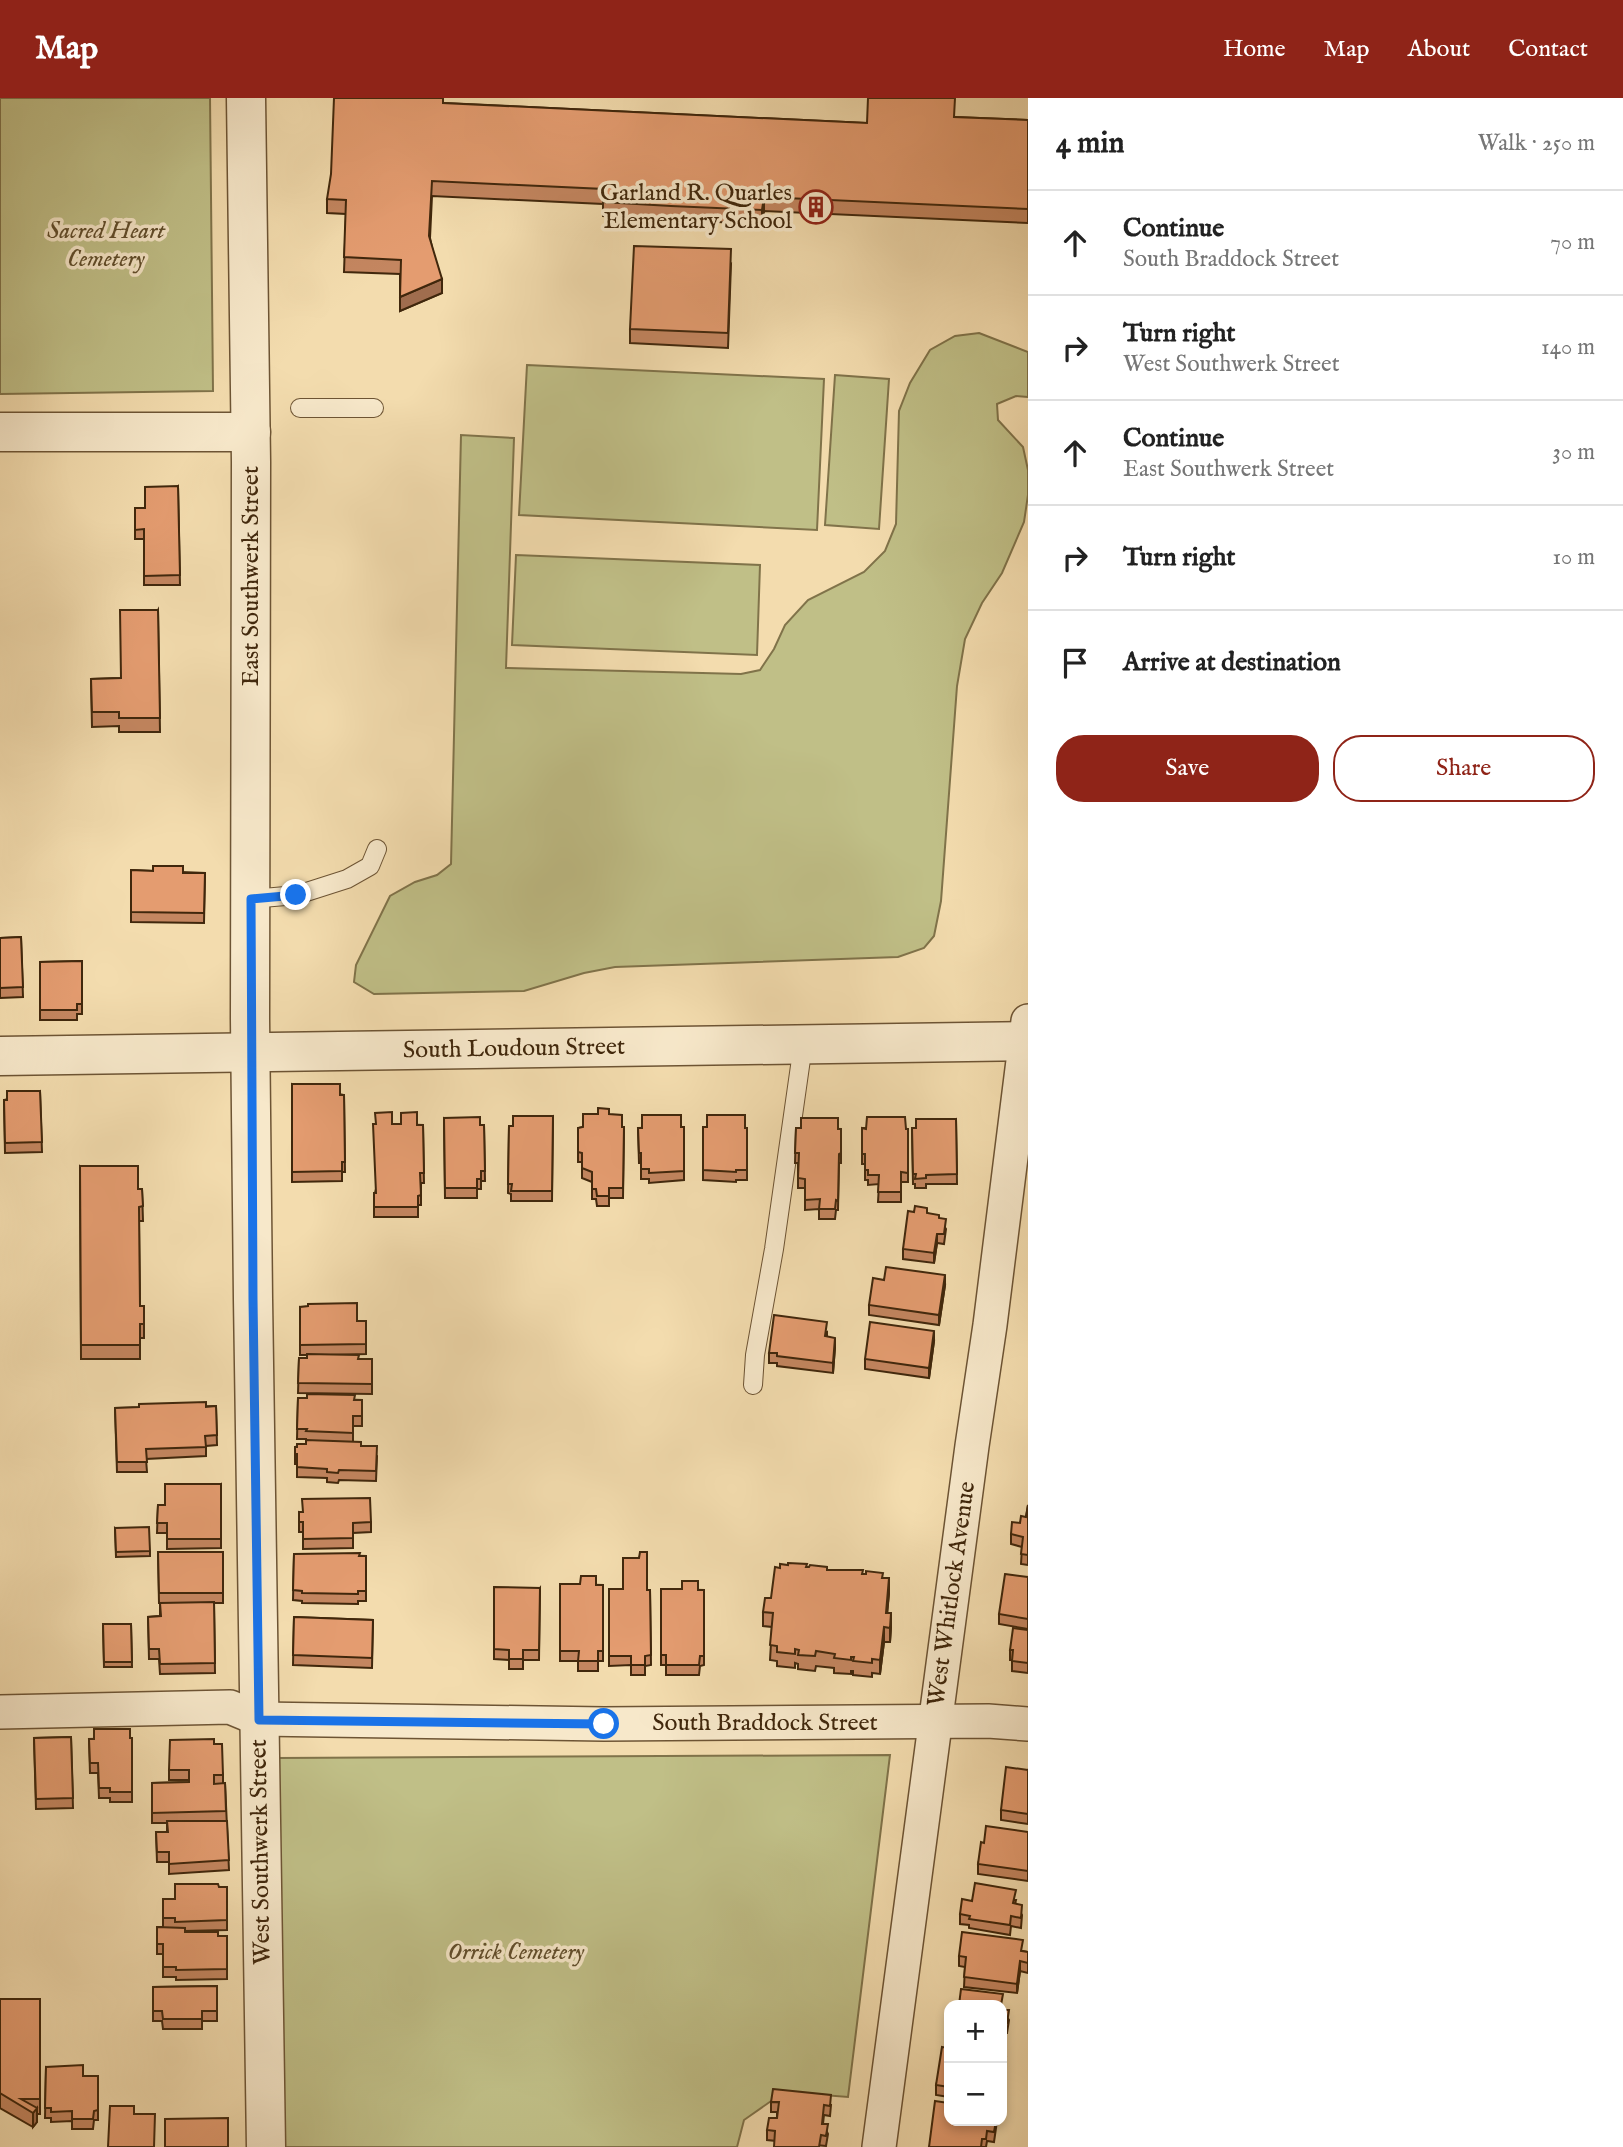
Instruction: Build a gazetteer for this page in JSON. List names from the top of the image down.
{
  "streets": {
    "street": [
      "East Southwerk Street",
      "South Loudoun Street",
      "West Whitlock Avenue",
      "South Braddock Street",
      "West Southwerk Street"
    ]
  },
  "crossings": [
    ["East Southwerk Street", "South Loudoun Street"],
    ["East Southwerk Street", "West Southwerk Street"],
    ["South Loudoun Street", "West Whitlock Avenue"],
    ["South Loudoun Street", "West Southwerk Street"],
    ["West Whitlock Avenue", "South Braddock Street"],
    ["South Braddock Street", "West Southwerk Street"]
  ],
  "parks": ["Sacred Heart Cemetery", "Orrick Cemetery"],
  "places": {
    "building": ["Garland R. Quarles Elementary School"]
  },
  "page": {
    "header": "Map",
    "nav": [
      "Home",
      "Map",
      "About",
      "Contact"
    ],
    "heading": ["4 min", "Walk · 250 m"],
    "list": [
      ["Continue", "South Braddock Street", "70 m"],
      ["Turn right", "West Southwerk Street", "140 m"],
      ["Continue", "East Southwerk Street", "30 m"],
      ["Turn right", "10 m"],
      "Arrive at destination"
    ],
    "buttons": ["Save", "Share"],
    "map_buttons": ["+", "−"]
  }
}
